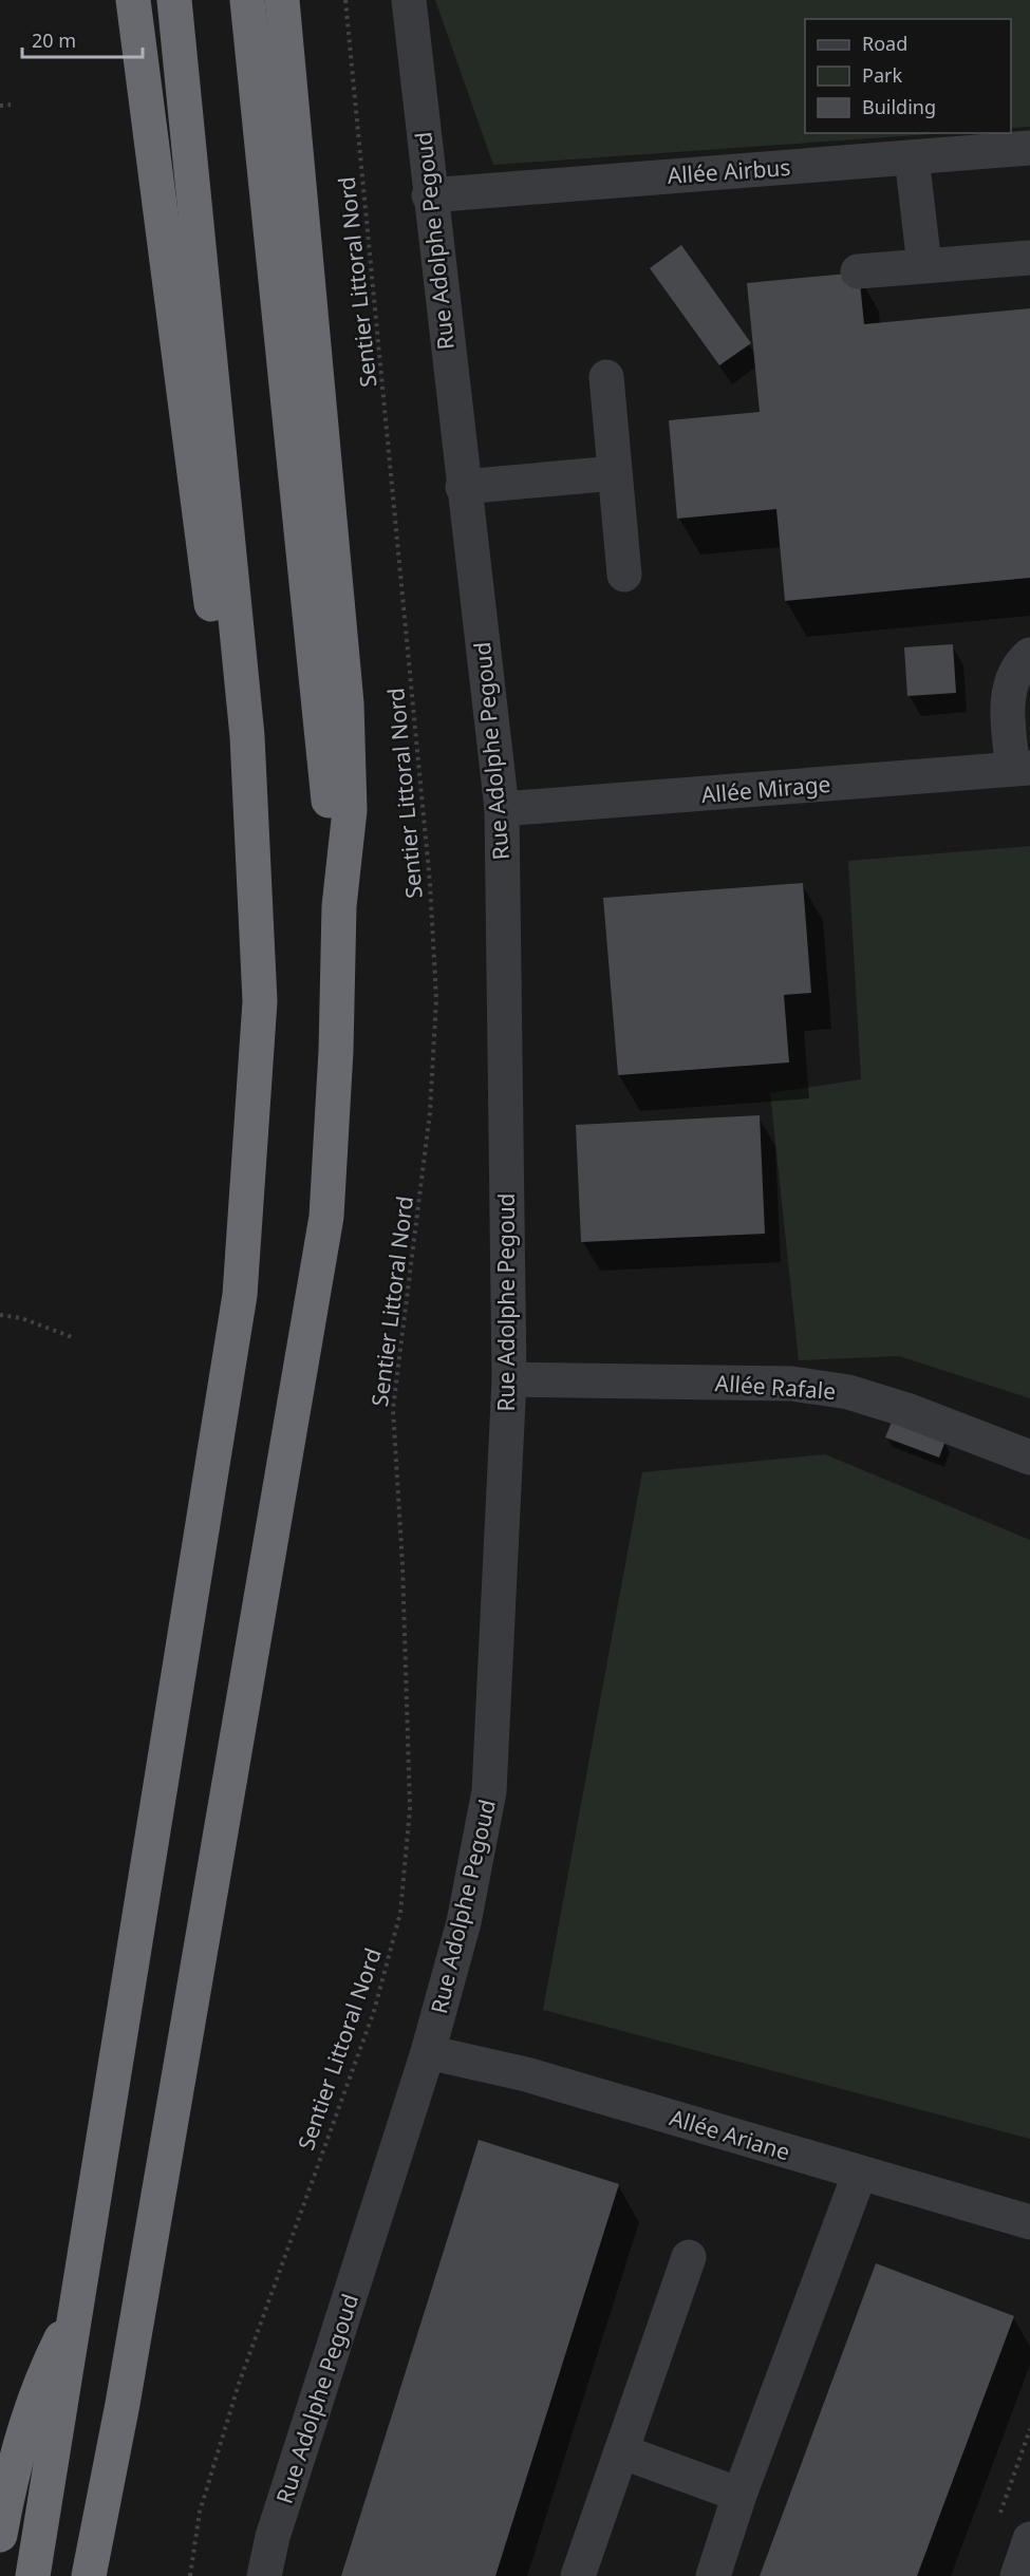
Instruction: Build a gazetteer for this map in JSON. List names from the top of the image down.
{
  "streets": {
    "street": [
      "Allée Airbus",
      "Rue Adolphe Pegoud",
      "Allée Mirage",
      "Allée Rafale",
      "Allée Ariane"
    ],
    "path": ["Sentier Littoral Nord"]
  },
  "crossings": [
    ["Allée Airbus", "Rue Adolphe Pegoud"],
    ["Rue Adolphe Pegoud", "Allée Mirage"],
    ["Rue Adolphe Pegoud", "Allée Rafale"],
    ["Rue Adolphe Pegoud", "Allée Ariane"]
  ],
  "legend": ["Road", "Park", "Building"],
  "scale_bar": "20 m"
}
